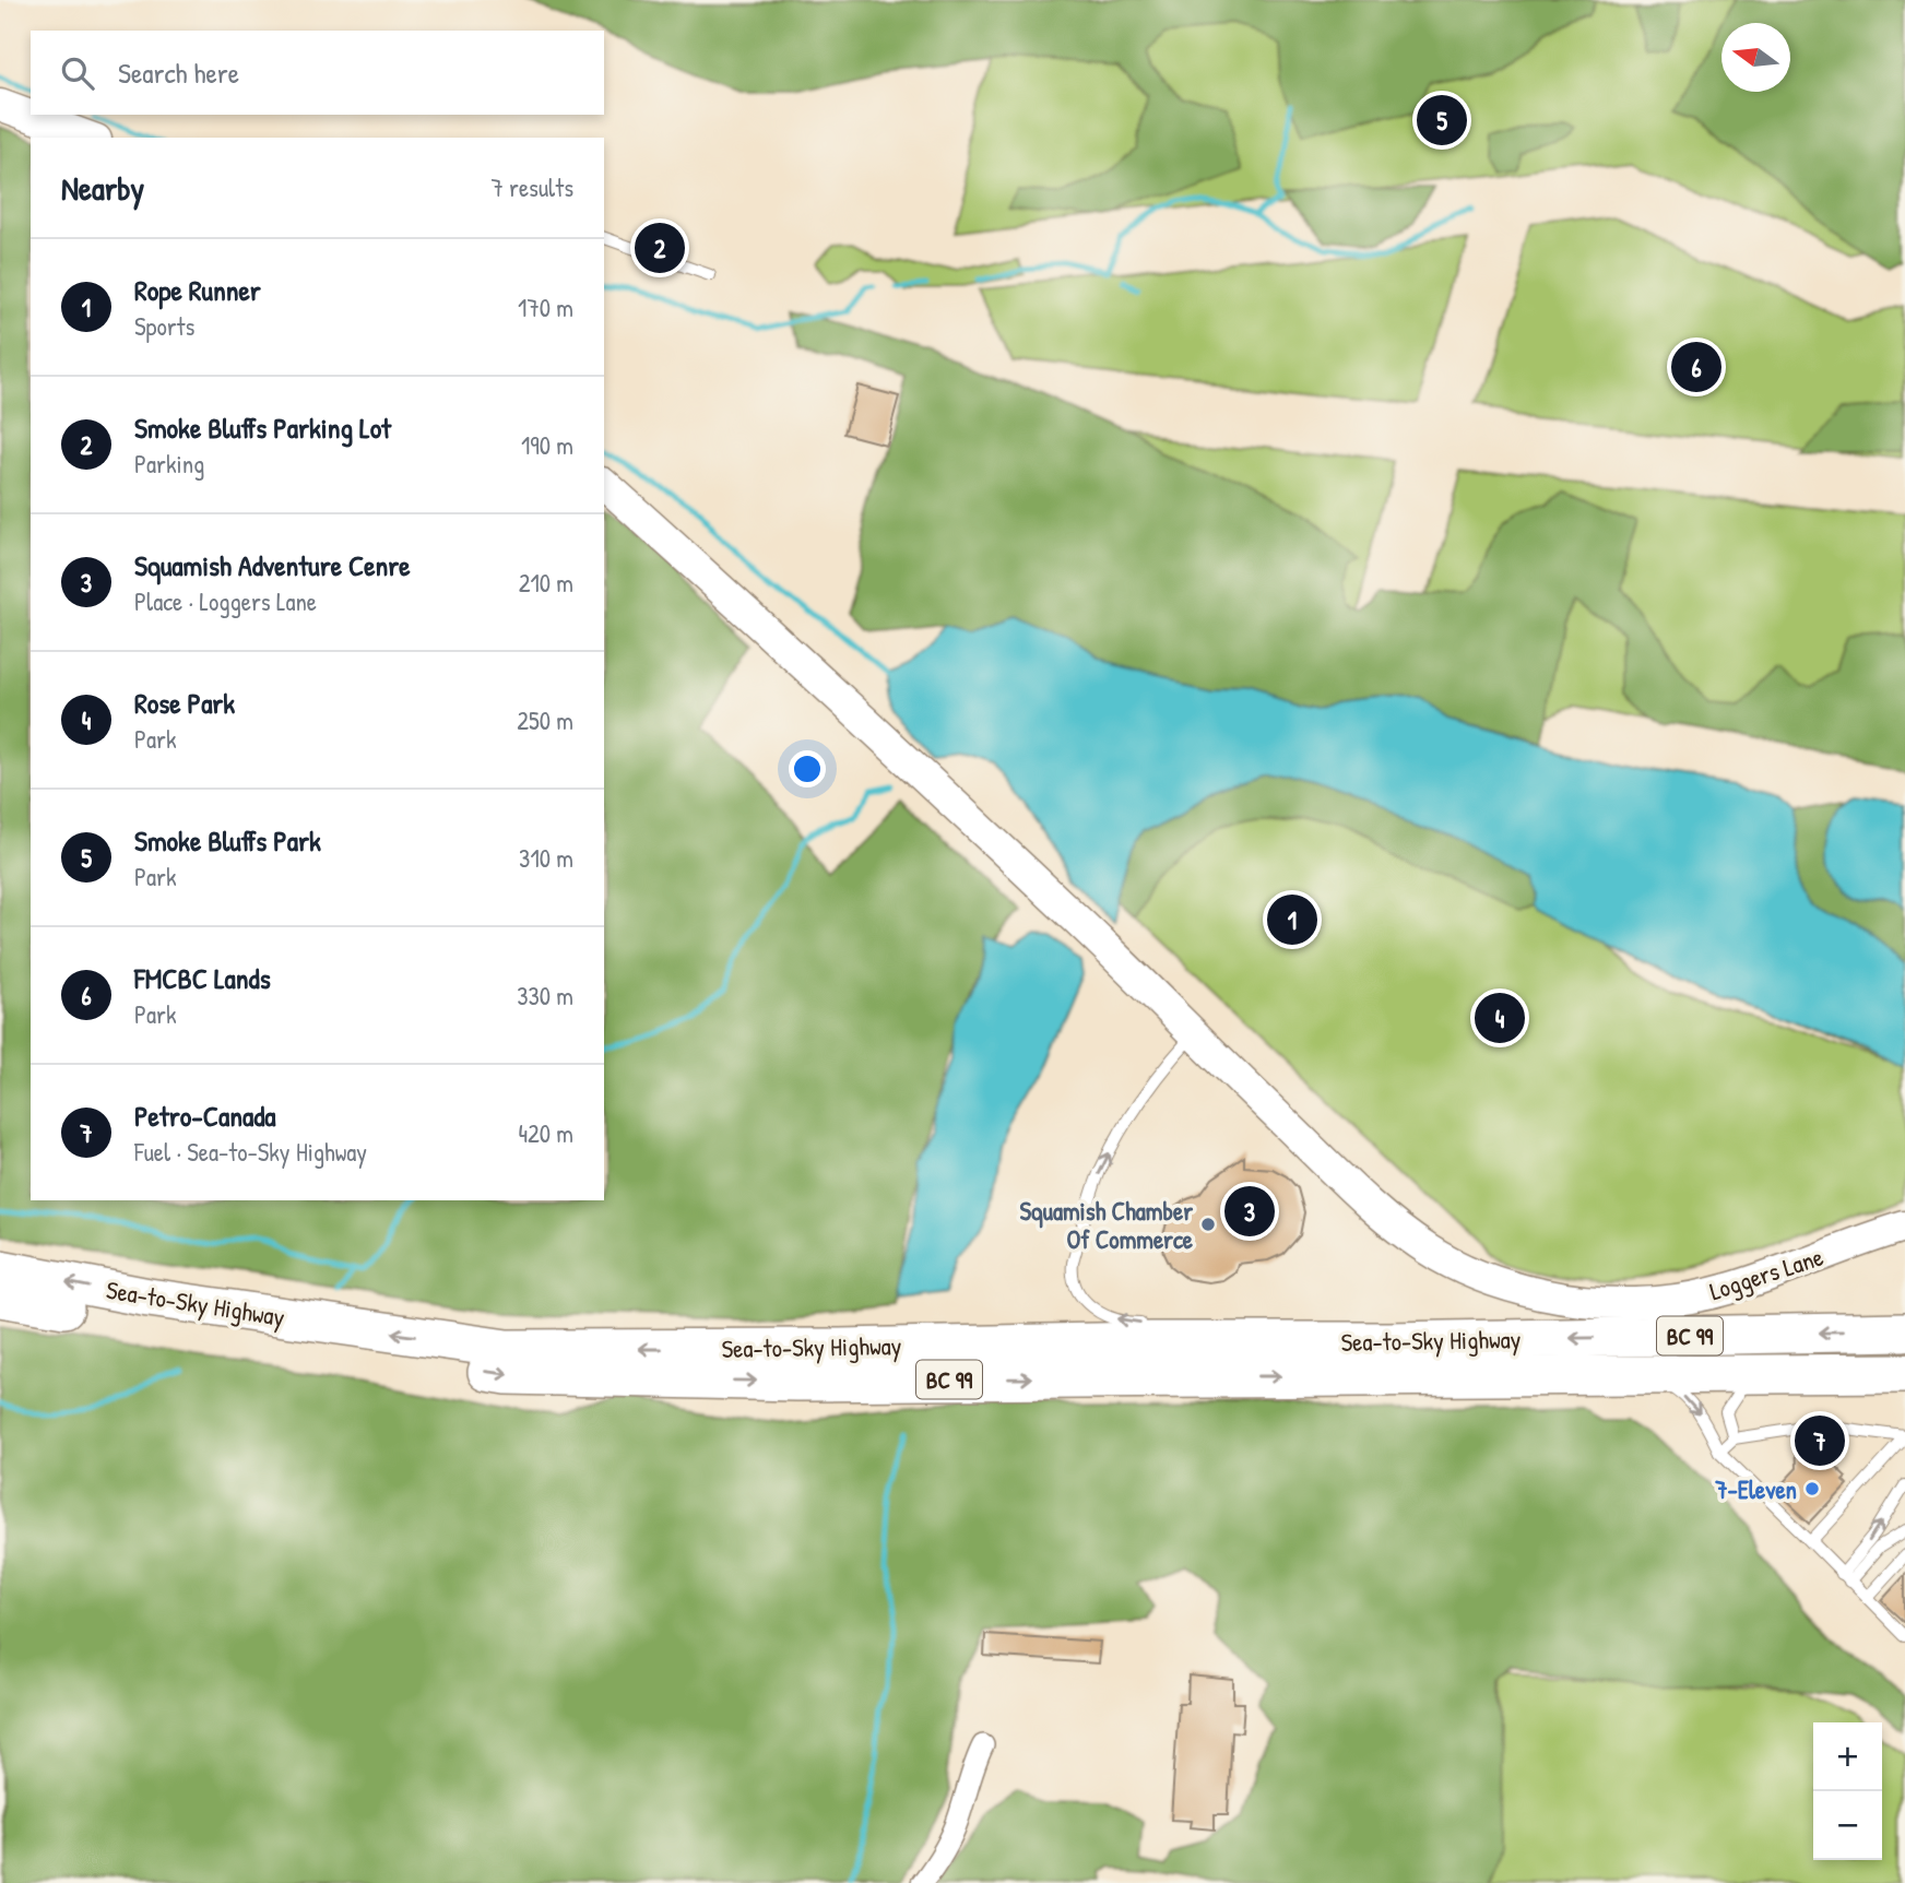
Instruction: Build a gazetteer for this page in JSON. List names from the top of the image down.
{
  "streets": {
    "highway": ["Sea-to-Sky Highway", "BC 99"],
    "street": ["Loggers Lane"]
  },
  "places": ["Squamish Chamber Of Commerce", "7-Eleven"],
  "north": "left",
  "page": {
    "search": "Search here",
    "pins": [
      "5",
      "2",
      "6",
      "1",
      "4",
      "3",
      "7"
    ],
    "heading": ["Nearby", "7 results"],
    "list": [
      {
        "mark": "1",
        "name": "Rope Runner",
        "note": "Sports",
        "value": "170 m"
      },
      {
        "mark": "2",
        "name": "Smoke Bluffs Parking Lot",
        "note": "Parking",
        "value": "190 m"
      },
      {
        "mark": "3",
        "name": "Squamish Adventure Cenre",
        "note": "Place · Loggers Lane",
        "value": "210 m"
      },
      {
        "mark": "4",
        "name": "Rose Park",
        "note": "Park",
        "value": "250 m"
      },
      {
        "mark": "5",
        "name": "Smoke Bluffs Park",
        "note": "Park",
        "value": "310 m"
      },
      {
        "mark": "6",
        "name": "FMCBC Lands",
        "note": "Park",
        "value": "330 m"
      },
      {
        "mark": "7",
        "name": "Petro-Canada",
        "note": "Fuel · Sea-to-Sky Highway",
        "value": "420 m"
      }
    ],
    "map_buttons": ["+", "−"]
  }
}
